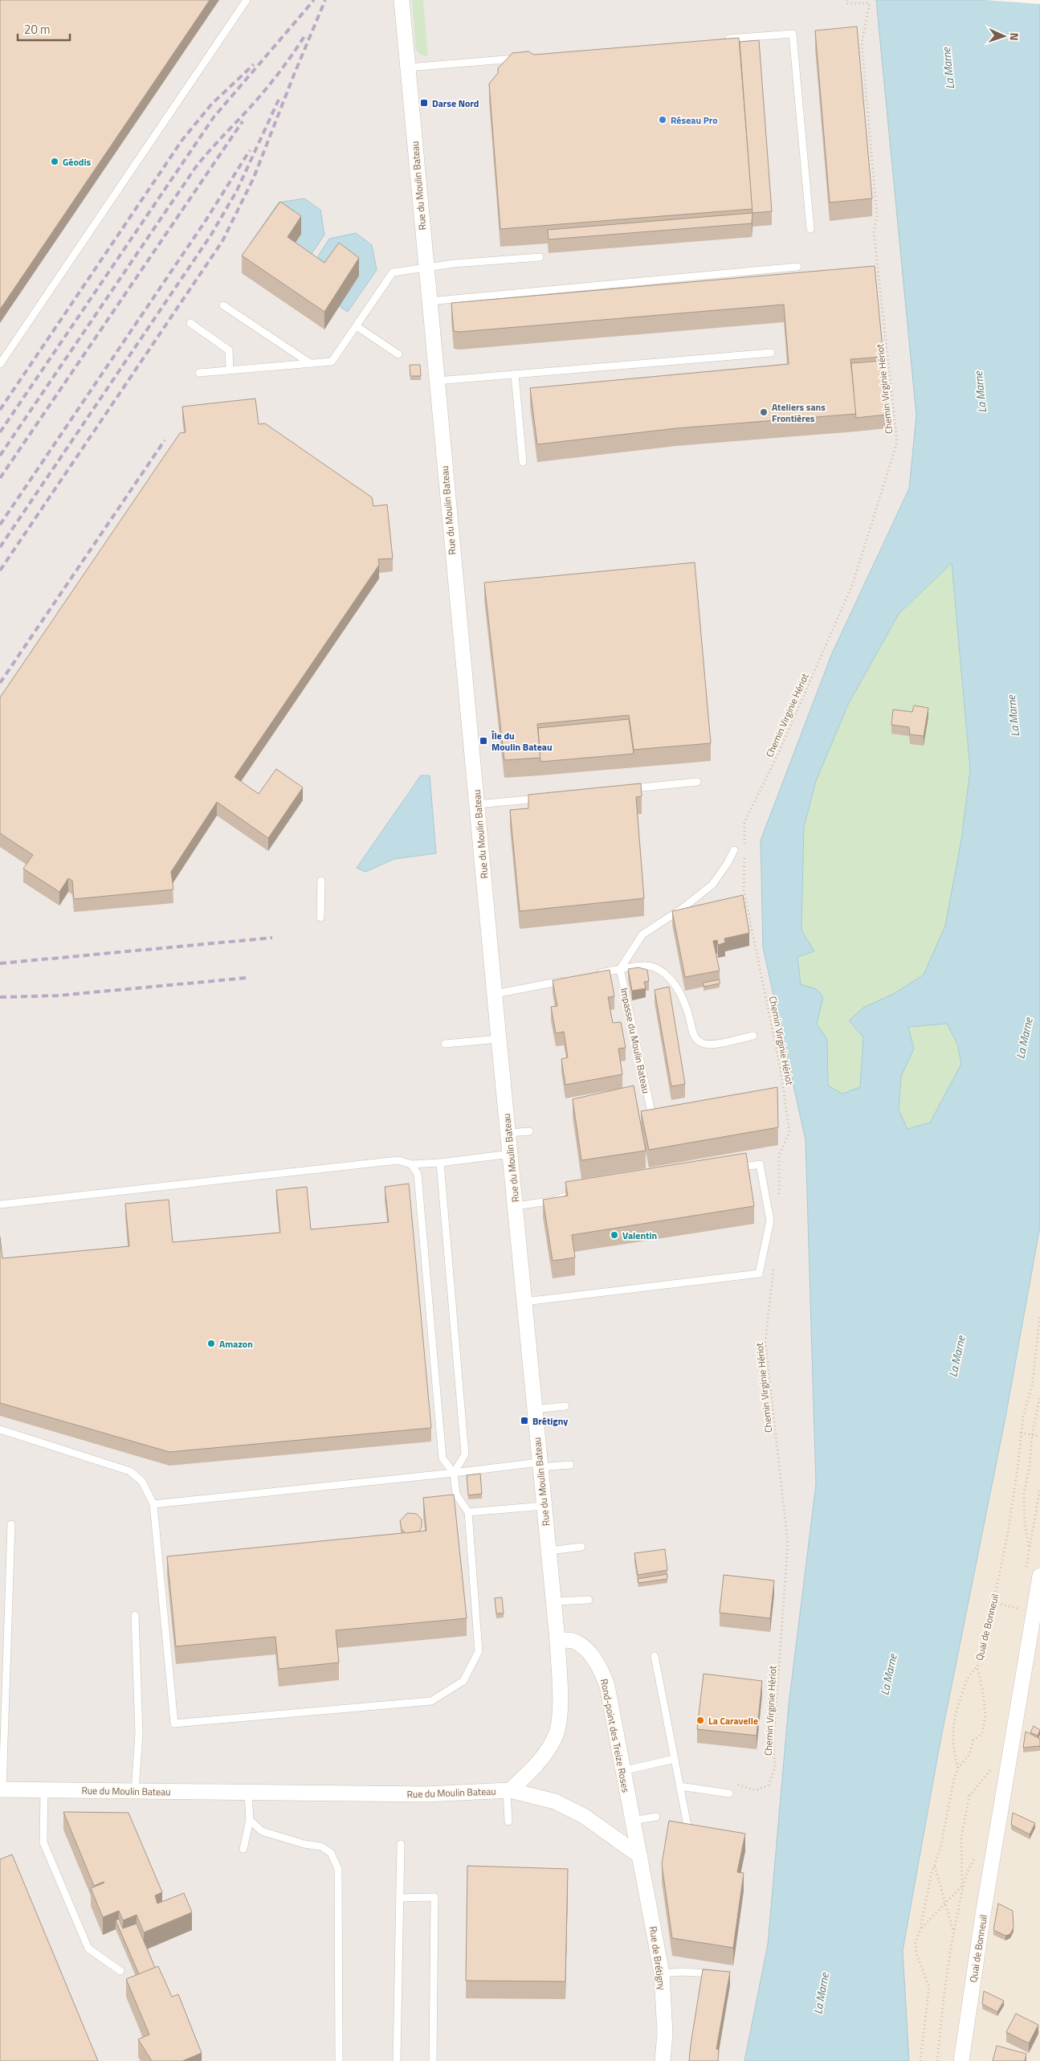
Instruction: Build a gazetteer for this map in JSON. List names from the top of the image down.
{
  "streets": {
    "street": [
      "Rue du Moulin Bateau",
      "Quai de Bonneuil",
      "Rond-point des Treize Roses",
      "Rue de Brétigny"
    ],
    "lane": ["Impasse du Moulin Bateau"],
    "path": ["Chemin Virginie Hériot"]
  },
  "crossings": [
    ["Rue du Moulin Bateau", "Rond-point des Treize Roses"],
    ["Rond-point des Treize Roses", "Rue de Brétigny"]
  ],
  "water": ["La Marne"],
  "places": {
    "transit": ["Darse Nord", "Île du Moulin Bateau", "Brétigny"],
    "other": [
      "Réseau Pro",
      "Géodis",
      "Ateliers sans Frontières",
      "Valentin",
      "Amazon",
      "La Caravelle"
    ]
  },
  "scale_bar": "20 m",
  "north": "right"
}
